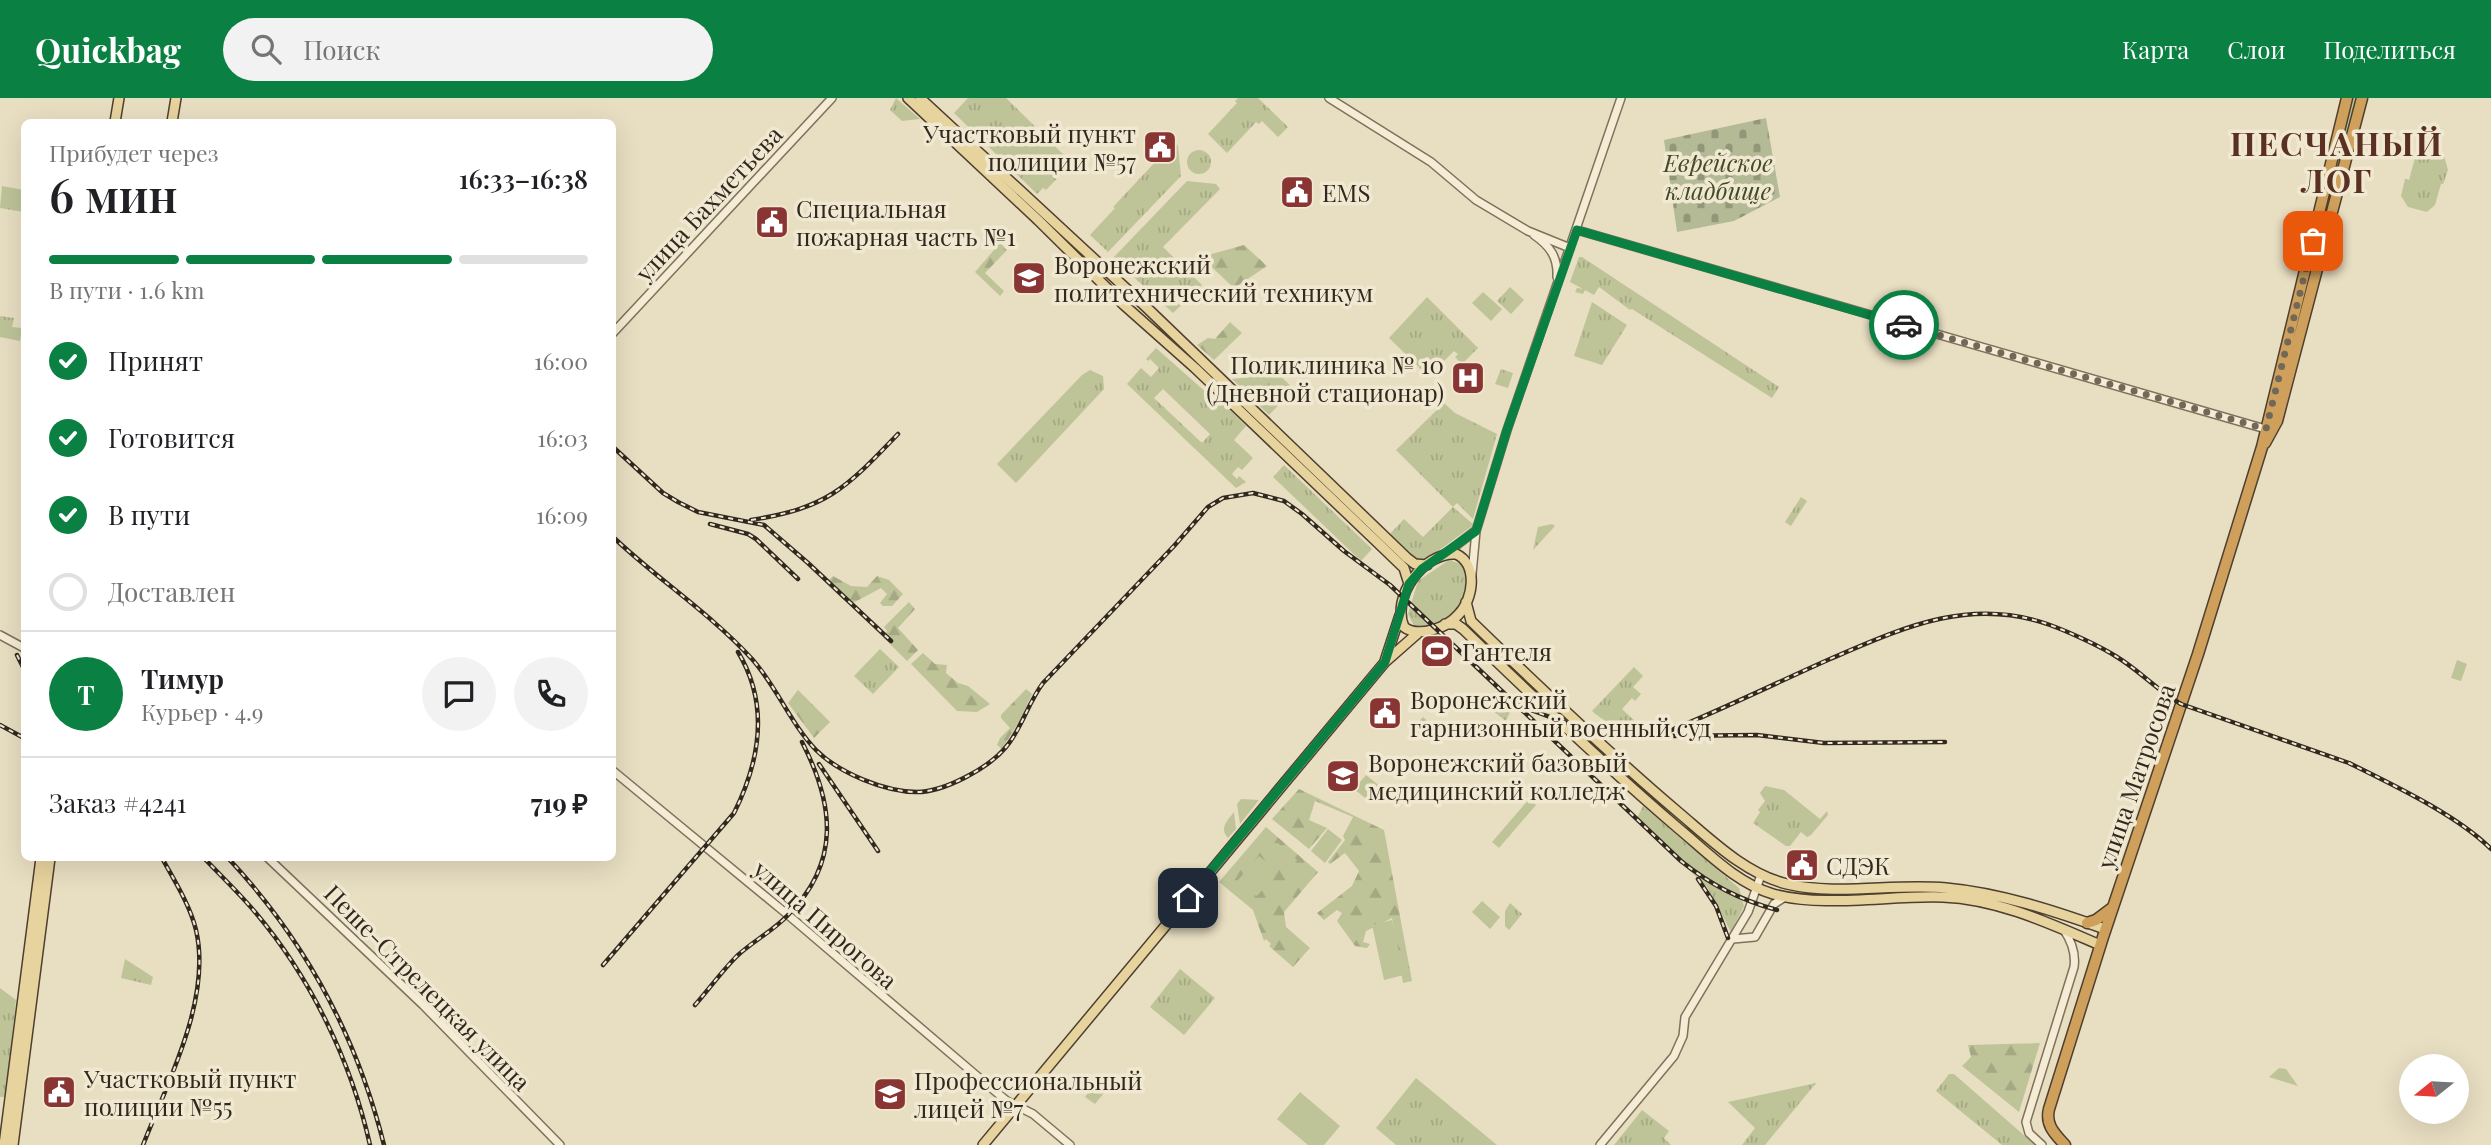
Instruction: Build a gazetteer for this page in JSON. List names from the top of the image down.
{
  "streets": {
    "highway": ["улица Матросова"],
    "street": ["улица Бахметьева", "улица Пирогова", "Пеше-Стрелецкая улица"]
  },
  "districts": ["ПЕСЧАНЫЙ ЛОГ"],
  "parks": ["Еврейское кладбище"],
  "places": {
    "public building": [
      "Участковый пункт полиции №57",
      "EMS",
      "Специальная пожарная часть №1",
      "Воронежский гарнизонный военный суд",
      "СДЭК",
      "Участковый пункт полиции №55"
    ],
    "school or university": ["Воронежский политехнический техникум", "Воронежский базовый медицинский колледж", "Профессиональный лицей №7"],
    "hospital": ["Поликлиника № 10 (Дневной стационар)"],
    "sports": ["Гантеля"]
  },
  "north": "left",
  "page": {
    "header": "Quickbag",
    "search": "Поиск",
    "nav": ["Карта", "Слои", "Поделиться"],
    "heading": ["6 мин", "Прибудет через", "16:33–16:38"],
    "panel": [
      "Тимур",
      "Курьер · 4.9",
      "Заказ #4241",
      "719 ₽"
    ],
    "bar": "В пути · 1.6 km",
    "list": [
      ["Принят", "16:00"],
      ["Готовится", "16:03"],
      ["В пути", "16:09"],
      "Доставлен"
    ],
    "round": "Т"
  }
}
